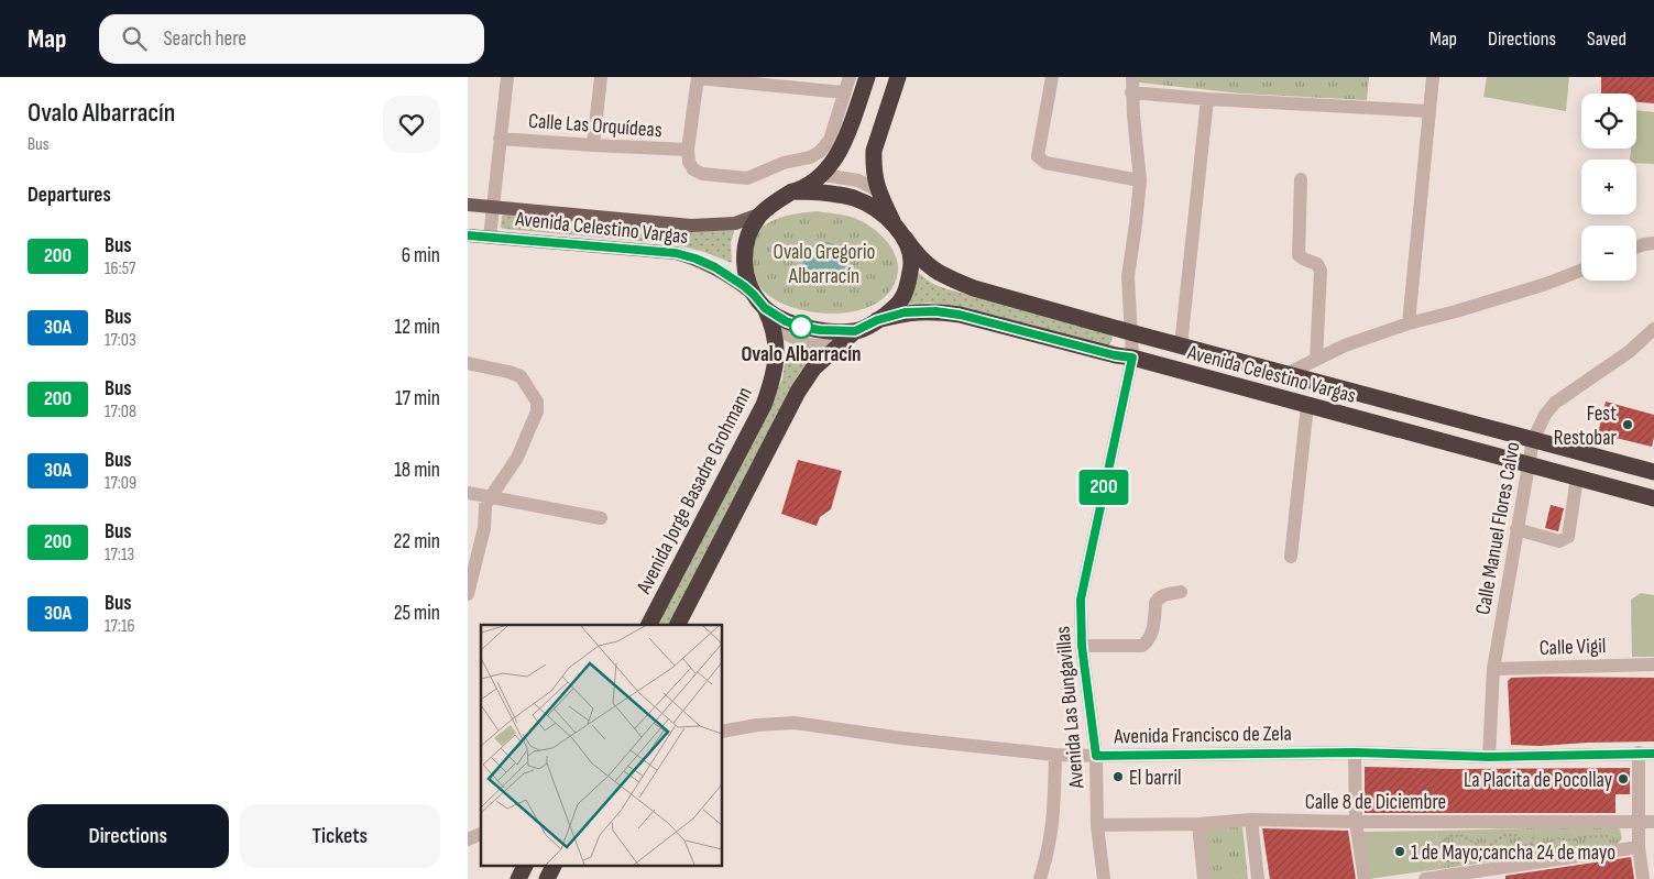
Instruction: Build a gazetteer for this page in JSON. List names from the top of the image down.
{
  "streets": {
    "highway": ["Avenida Celestino Vargas", "Avenida Jorge Basadre Grohmann"],
    "street": [
      "Calle Las Orquídeas",
      "Calle Manuel Flores Calvo",
      "Calle Vigil",
      "Avenida Las Bungavillas",
      "Avenida Francisco de Zela",
      "Calle 8 de Diciembre"
    ]
  },
  "crossings": [
    ["Avenida Celestino Vargas", "Avenida Jorge Basadre Grohmann"],
    ["Avenida Celestino Vargas", "Calle Manuel Flores Calvo"],
    ["Avenida Celestino Vargas", "Avenida Las Bungavillas"],
    ["Calle Manuel Flores Calvo", "Calle Vigil"],
    ["Calle Manuel Flores Calvo", "Avenida Francisco de Zela"],
    ["Avenida Las Bungavillas", "Avenida Francisco de Zela"],
    ["Avenida Las Bungavillas", "Calle 8 de Diciembre"]
  ],
  "parks": ["Ovalo Gregorio Albarracín"],
  "places": [
    "Ovalo Albarracín",
    "Fest Restobar",
    "El barril",
    "La Placita de Pocollay",
    "1 de Mayo;cancha 24 de mayo"
  ],
  "lines": ["bus line 200"],
  "page": {
    "header": "Map",
    "search": "Search here",
    "nav": ["Map", "Directions", "Saved"],
    "heading": [
      ["Ovalo Albarracín", "Bus"],
      "Departures"
    ],
    "on_map": "200",
    "map_buttons": ["+", "−"],
    "list": [
      {
        "mark": "200",
        "name": "Bus",
        "note": "16:57",
        "value": "6 min"
      },
      {
        "mark": "30A",
        "name": "Bus",
        "note": "17:03",
        "value": "12 min"
      },
      {
        "mark": "200",
        "name": "Bus",
        "note": "17:08",
        "value": "17 min"
      },
      {
        "mark": "30A",
        "name": "Bus",
        "note": "17:09",
        "value": "18 min"
      },
      {
        "mark": "200",
        "name": "Bus",
        "note": "17:13",
        "value": "22 min"
      },
      {
        "mark": "30A",
        "name": "Bus",
        "note": "17:16",
        "value": "25 min"
      }
    ],
    "buttons": ["Directions", "Tickets"]
  }
}
